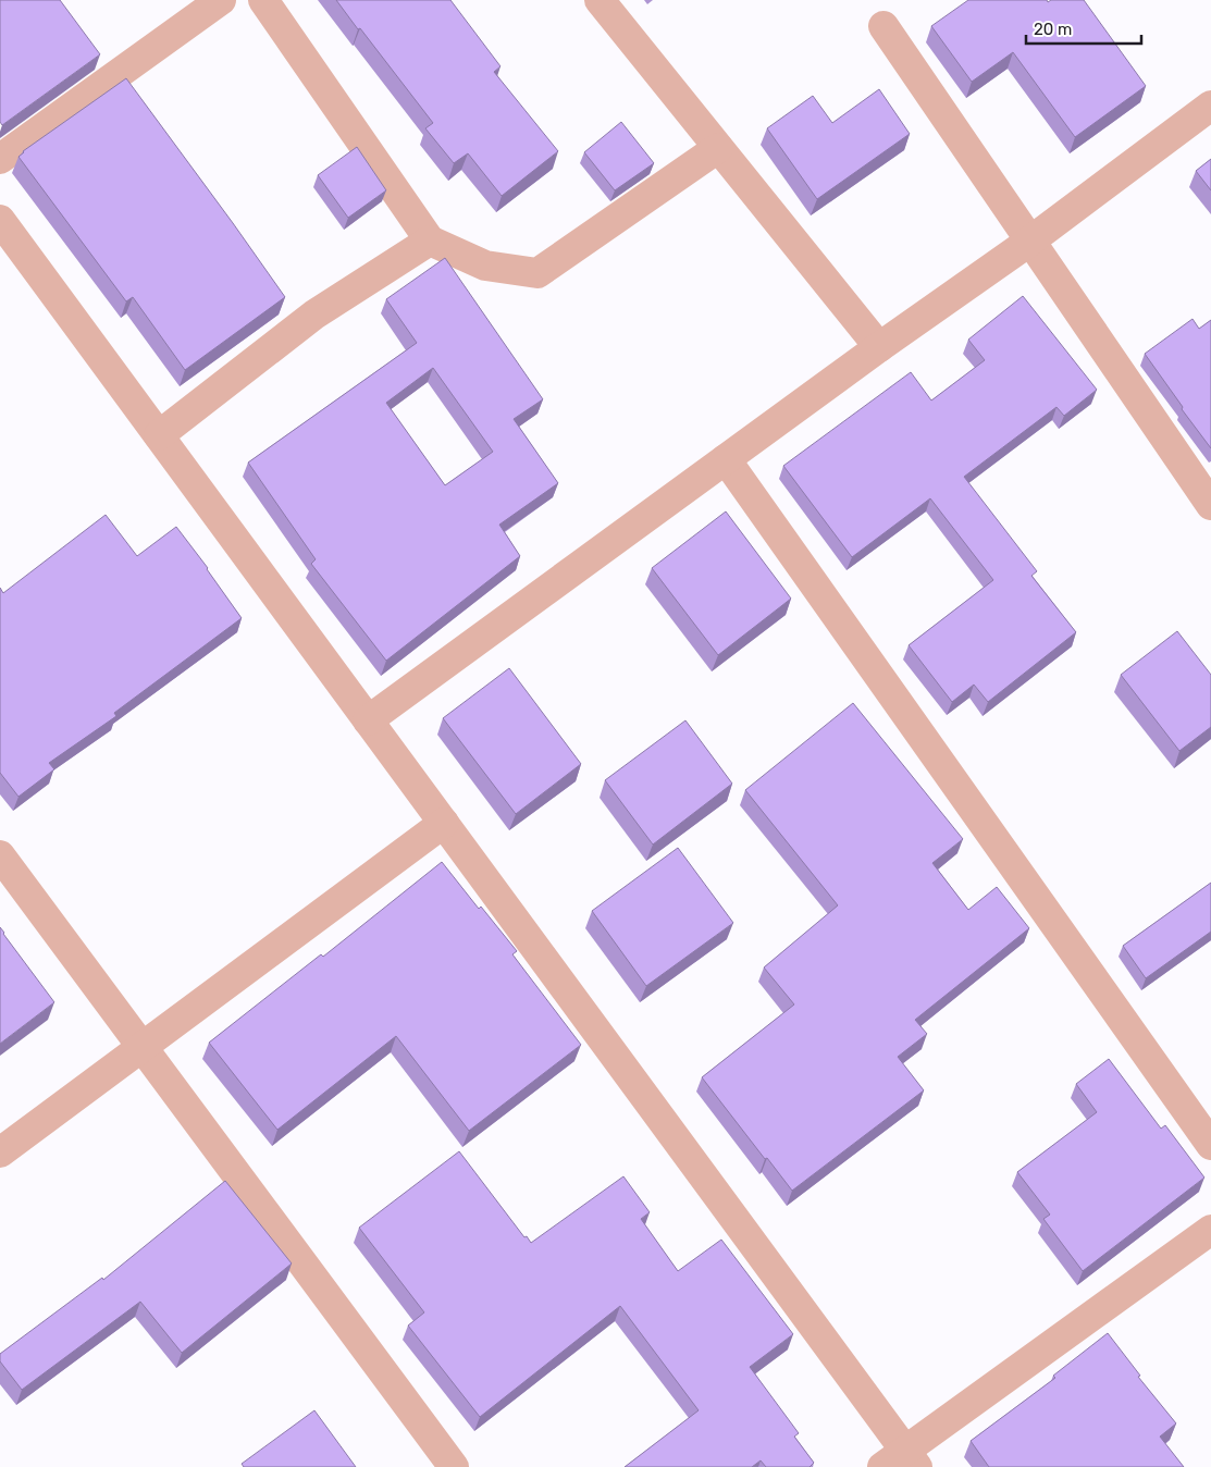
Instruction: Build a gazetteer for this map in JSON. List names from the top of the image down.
{
  "scale_bar": "20 m"
}
